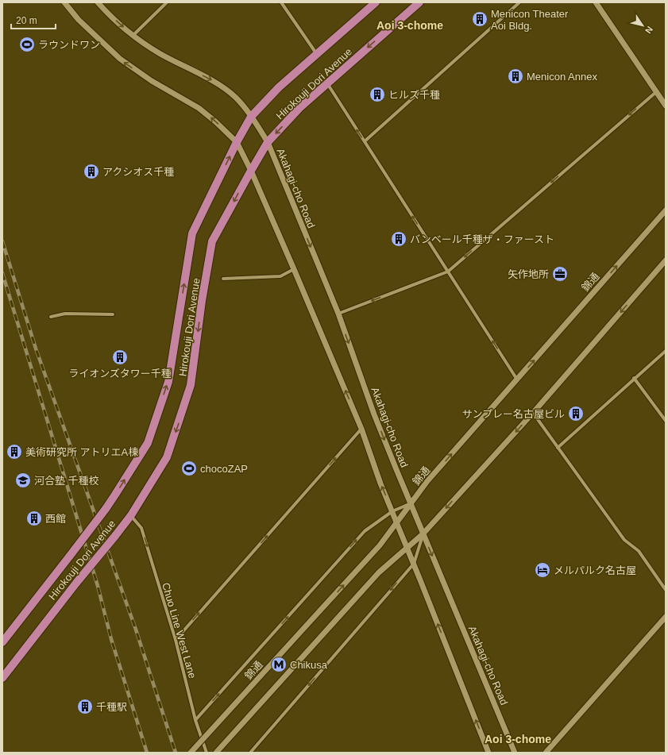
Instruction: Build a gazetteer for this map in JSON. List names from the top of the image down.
{
  "streets": {
    "main road": ["Hirokouji Dori Avenue"],
    "street": ["Akahagi-cho Road", "錦通", "Chuo Line West Lane"]
  },
  "crossings": [
    ["Hirokouji Dori Avenue", "Akahagi-cho Road"],
    ["Hirokouji Dori Avenue", "Chuo Line West Lane"],
    ["Akahagi-cho Road", "錦通"]
  ],
  "one_way": ["Chuo Line West Lane"],
  "districts": ["Aoi 3-chome", "Aoi 3-chome"],
  "places": {
    "building": [
      "Menicon Theater Aoi Bldg.",
      "Menicon Annex",
      "ヒルズ千種",
      "アクシオス千種",
      "バンベール千種ザ・ファースト",
      "ライオンズタワー千種",
      "サンプレー名古屋ビル",
      "美術研究所 アトリエA棟",
      "西館",
      "千種駅"
    ],
    "sports": ["ラウンドワン", "chocoZAP"],
    "office": ["矢作地所"],
    "school or university": ["河合塾 千種校"],
    "hotel": ["メルパルク名古屋"],
    "metro station": ["Chikusa"]
  },
  "scale_bar": "20 m",
  "north": "bottom right"
}
